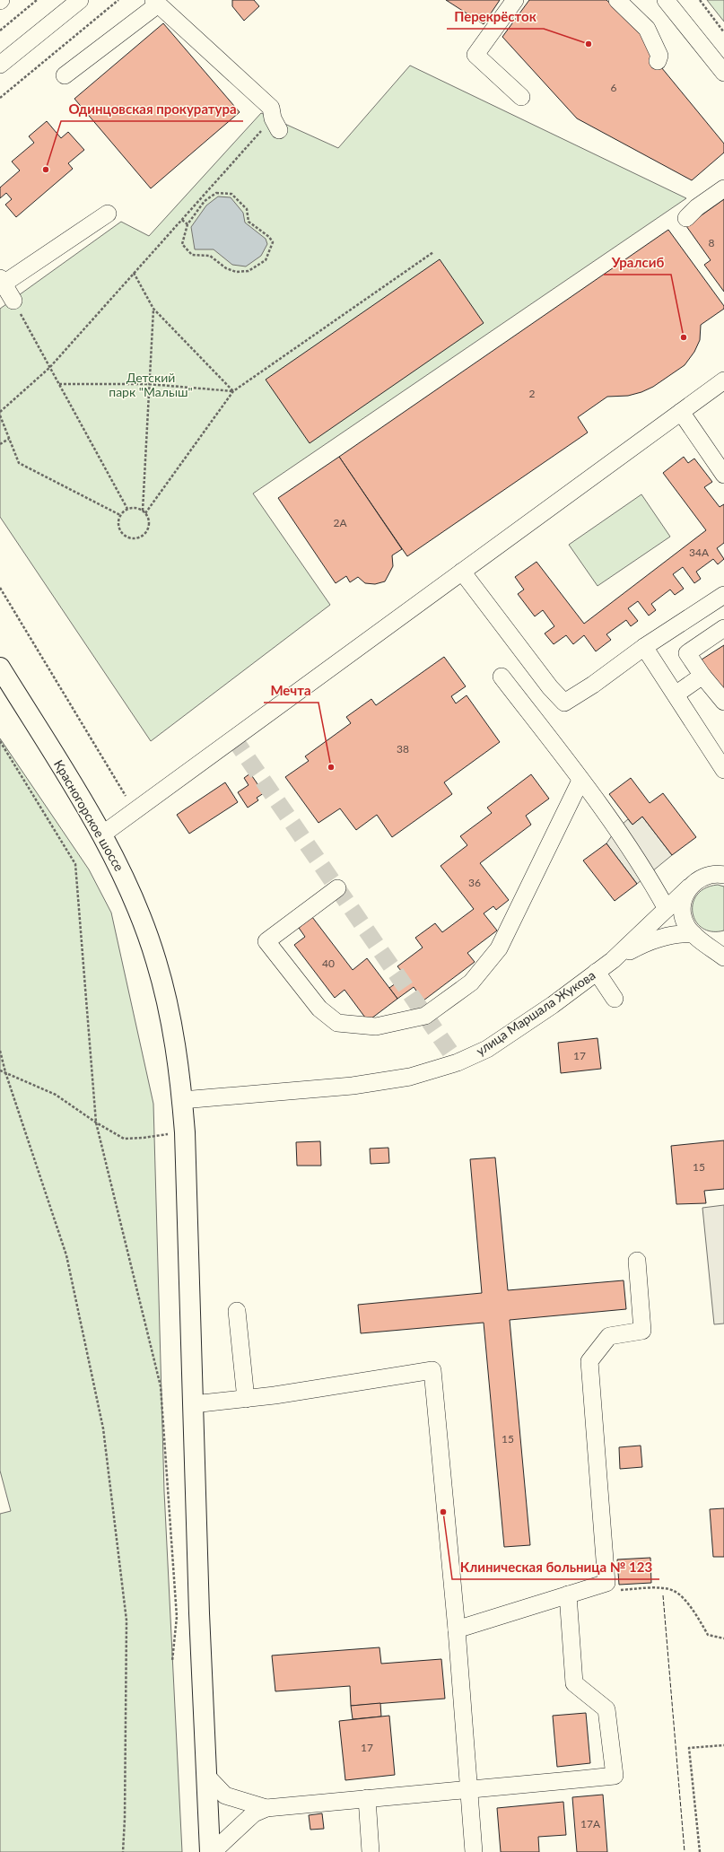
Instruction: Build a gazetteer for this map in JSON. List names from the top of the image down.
{
  "streets": {
    "main road": ["Красногорское шоссе"],
    "street": ["улица Маршала Жукова"]
  },
  "crossings": [
    ["Красногорское шоссе", "улица Маршала Жукова"]
  ],
  "parks": ["Детский парк \"Малыш\""],
  "places": [
    "Перекрёсток",
    "Одинцовская прокуратура",
    "Уралсиб",
    "Мечта",
    "Клиническая больница № 123"
  ],
  "house_numbers": [
    "6",
    "8",
    "2",
    "2А",
    "34А",
    "38",
    "36",
    "40",
    "17",
    "15",
    "15",
    "17",
    "17А"
  ]
}
